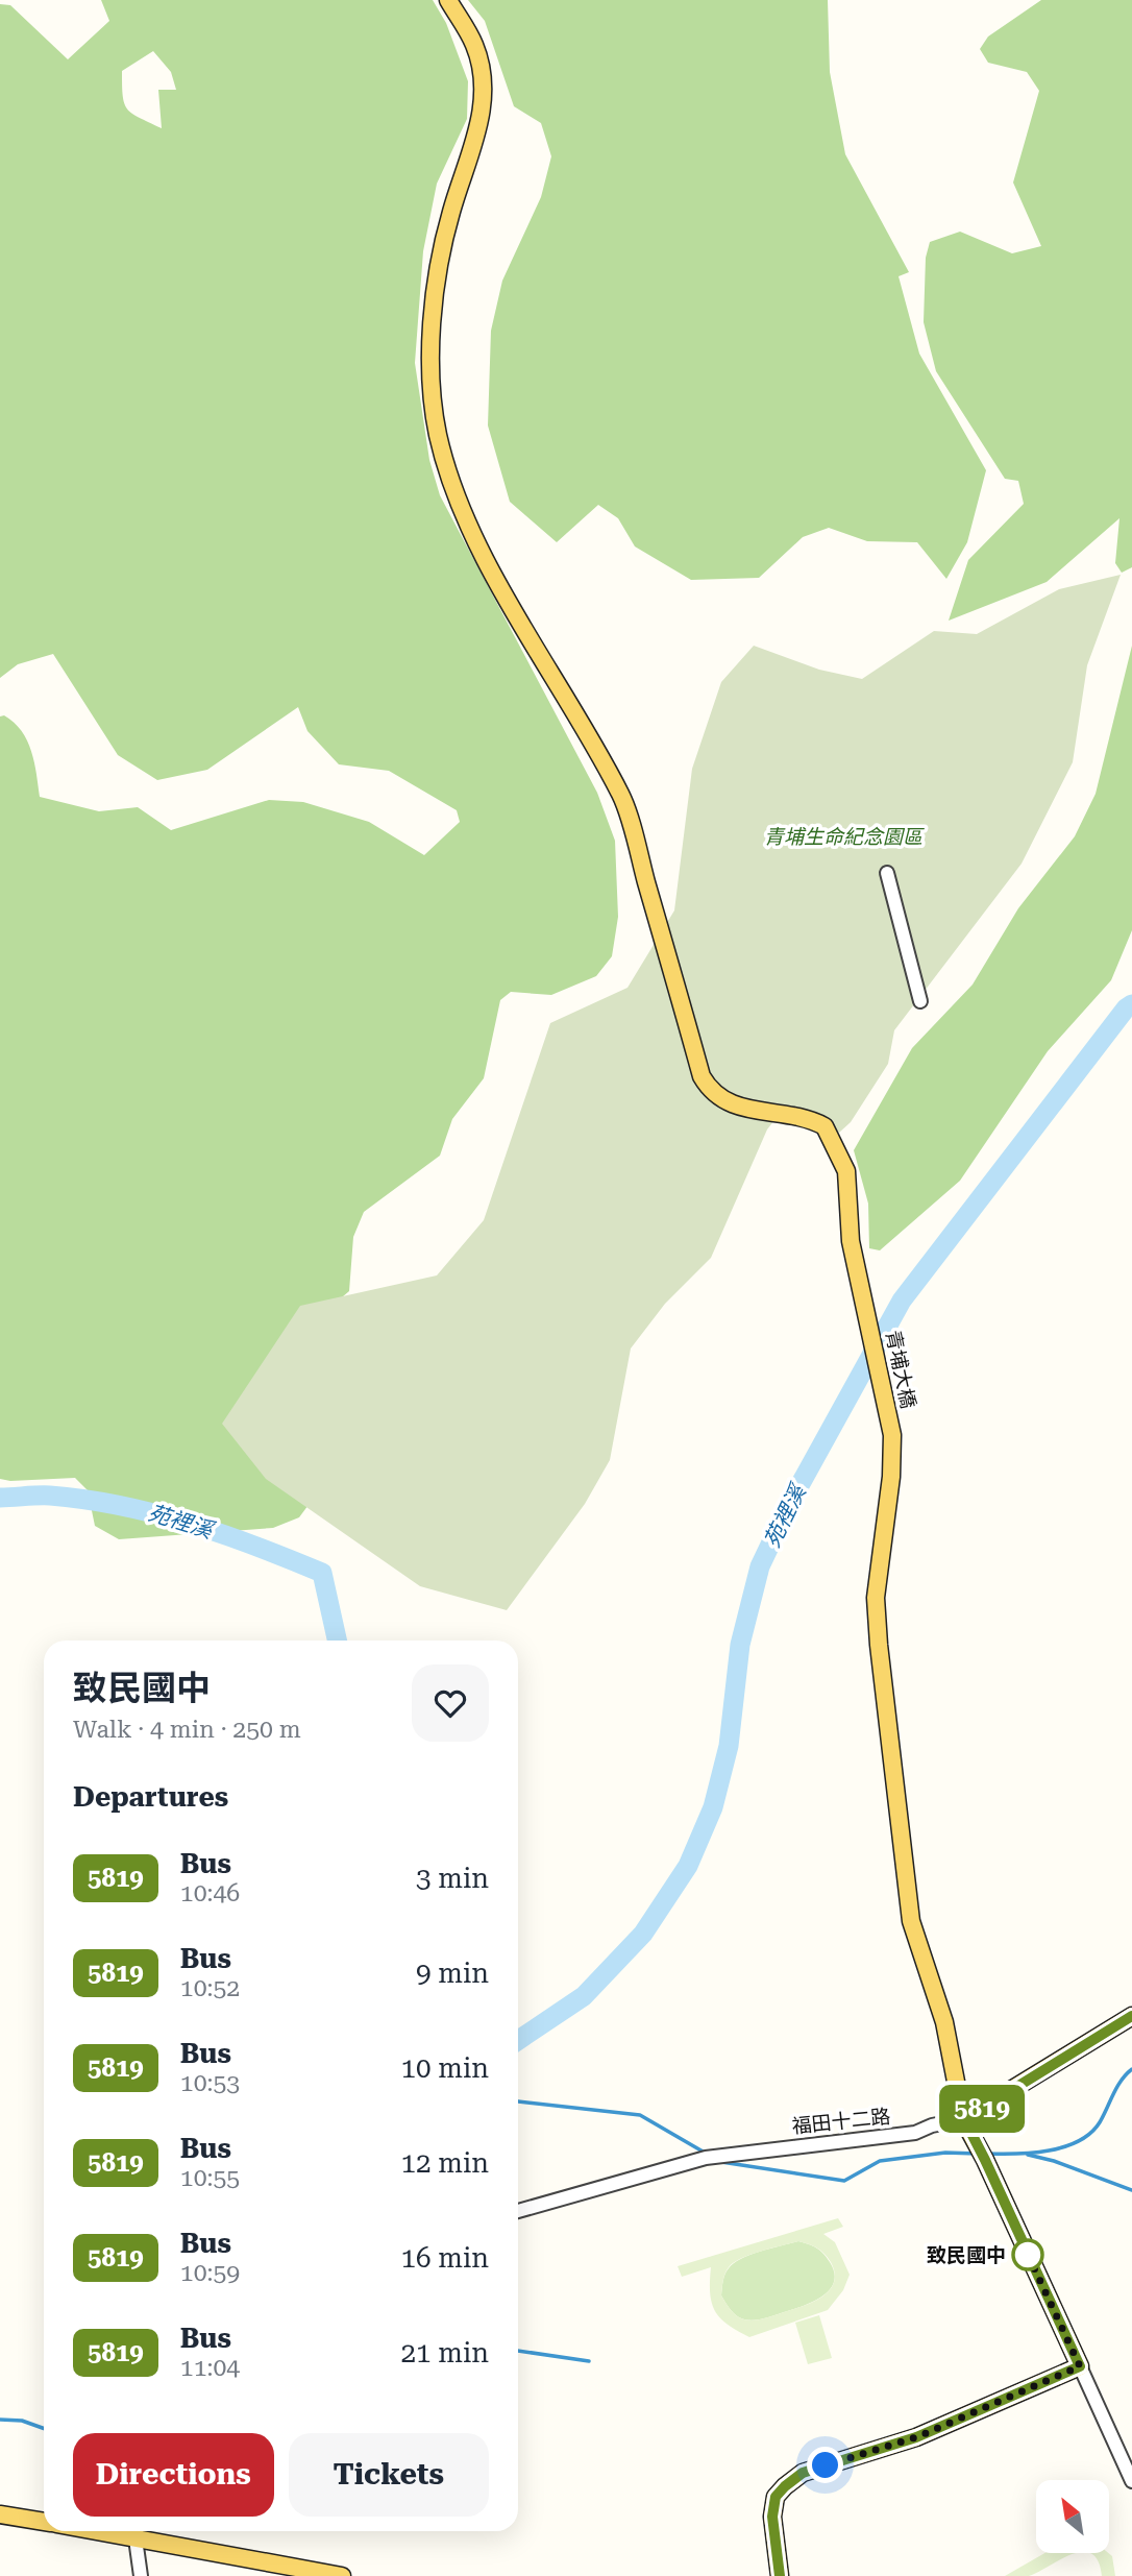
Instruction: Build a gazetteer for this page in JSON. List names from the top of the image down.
{
  "streets": {
    "main road": ["青埔大橋"],
    "street": ["福田十二路"]
  },
  "crossings": [
    ["青埔大橋", "福田十二路"]
  ],
  "water": ["苑裡溪"],
  "parks": ["青埔生命紀念園區"],
  "places": ["致民國中"],
  "lines": ["bus line 5819"],
  "north": "top left",
  "page": {
    "on_map": "5819",
    "heading": [
      ["致民國中", "Walk · 4 min · 250 m"],
      "Departures"
    ],
    "list": [
      {
        "mark": "5819",
        "name": "Bus",
        "note": "10:46",
        "value": "3 min"
      },
      {
        "mark": "5819",
        "name": "Bus",
        "note": "10:52",
        "value": "9 min"
      },
      {
        "mark": "5819",
        "name": "Bus",
        "note": "10:53",
        "value": "10 min"
      },
      {
        "mark": "5819",
        "name": "Bus",
        "note": "10:55",
        "value": "12 min"
      },
      {
        "mark": "5819",
        "name": "Bus",
        "note": "10:59",
        "value": "16 min"
      },
      {
        "mark": "5819",
        "name": "Bus",
        "note": "11:04",
        "value": "21 min"
      }
    ],
    "buttons": ["Directions", "Tickets"]
  }
}
